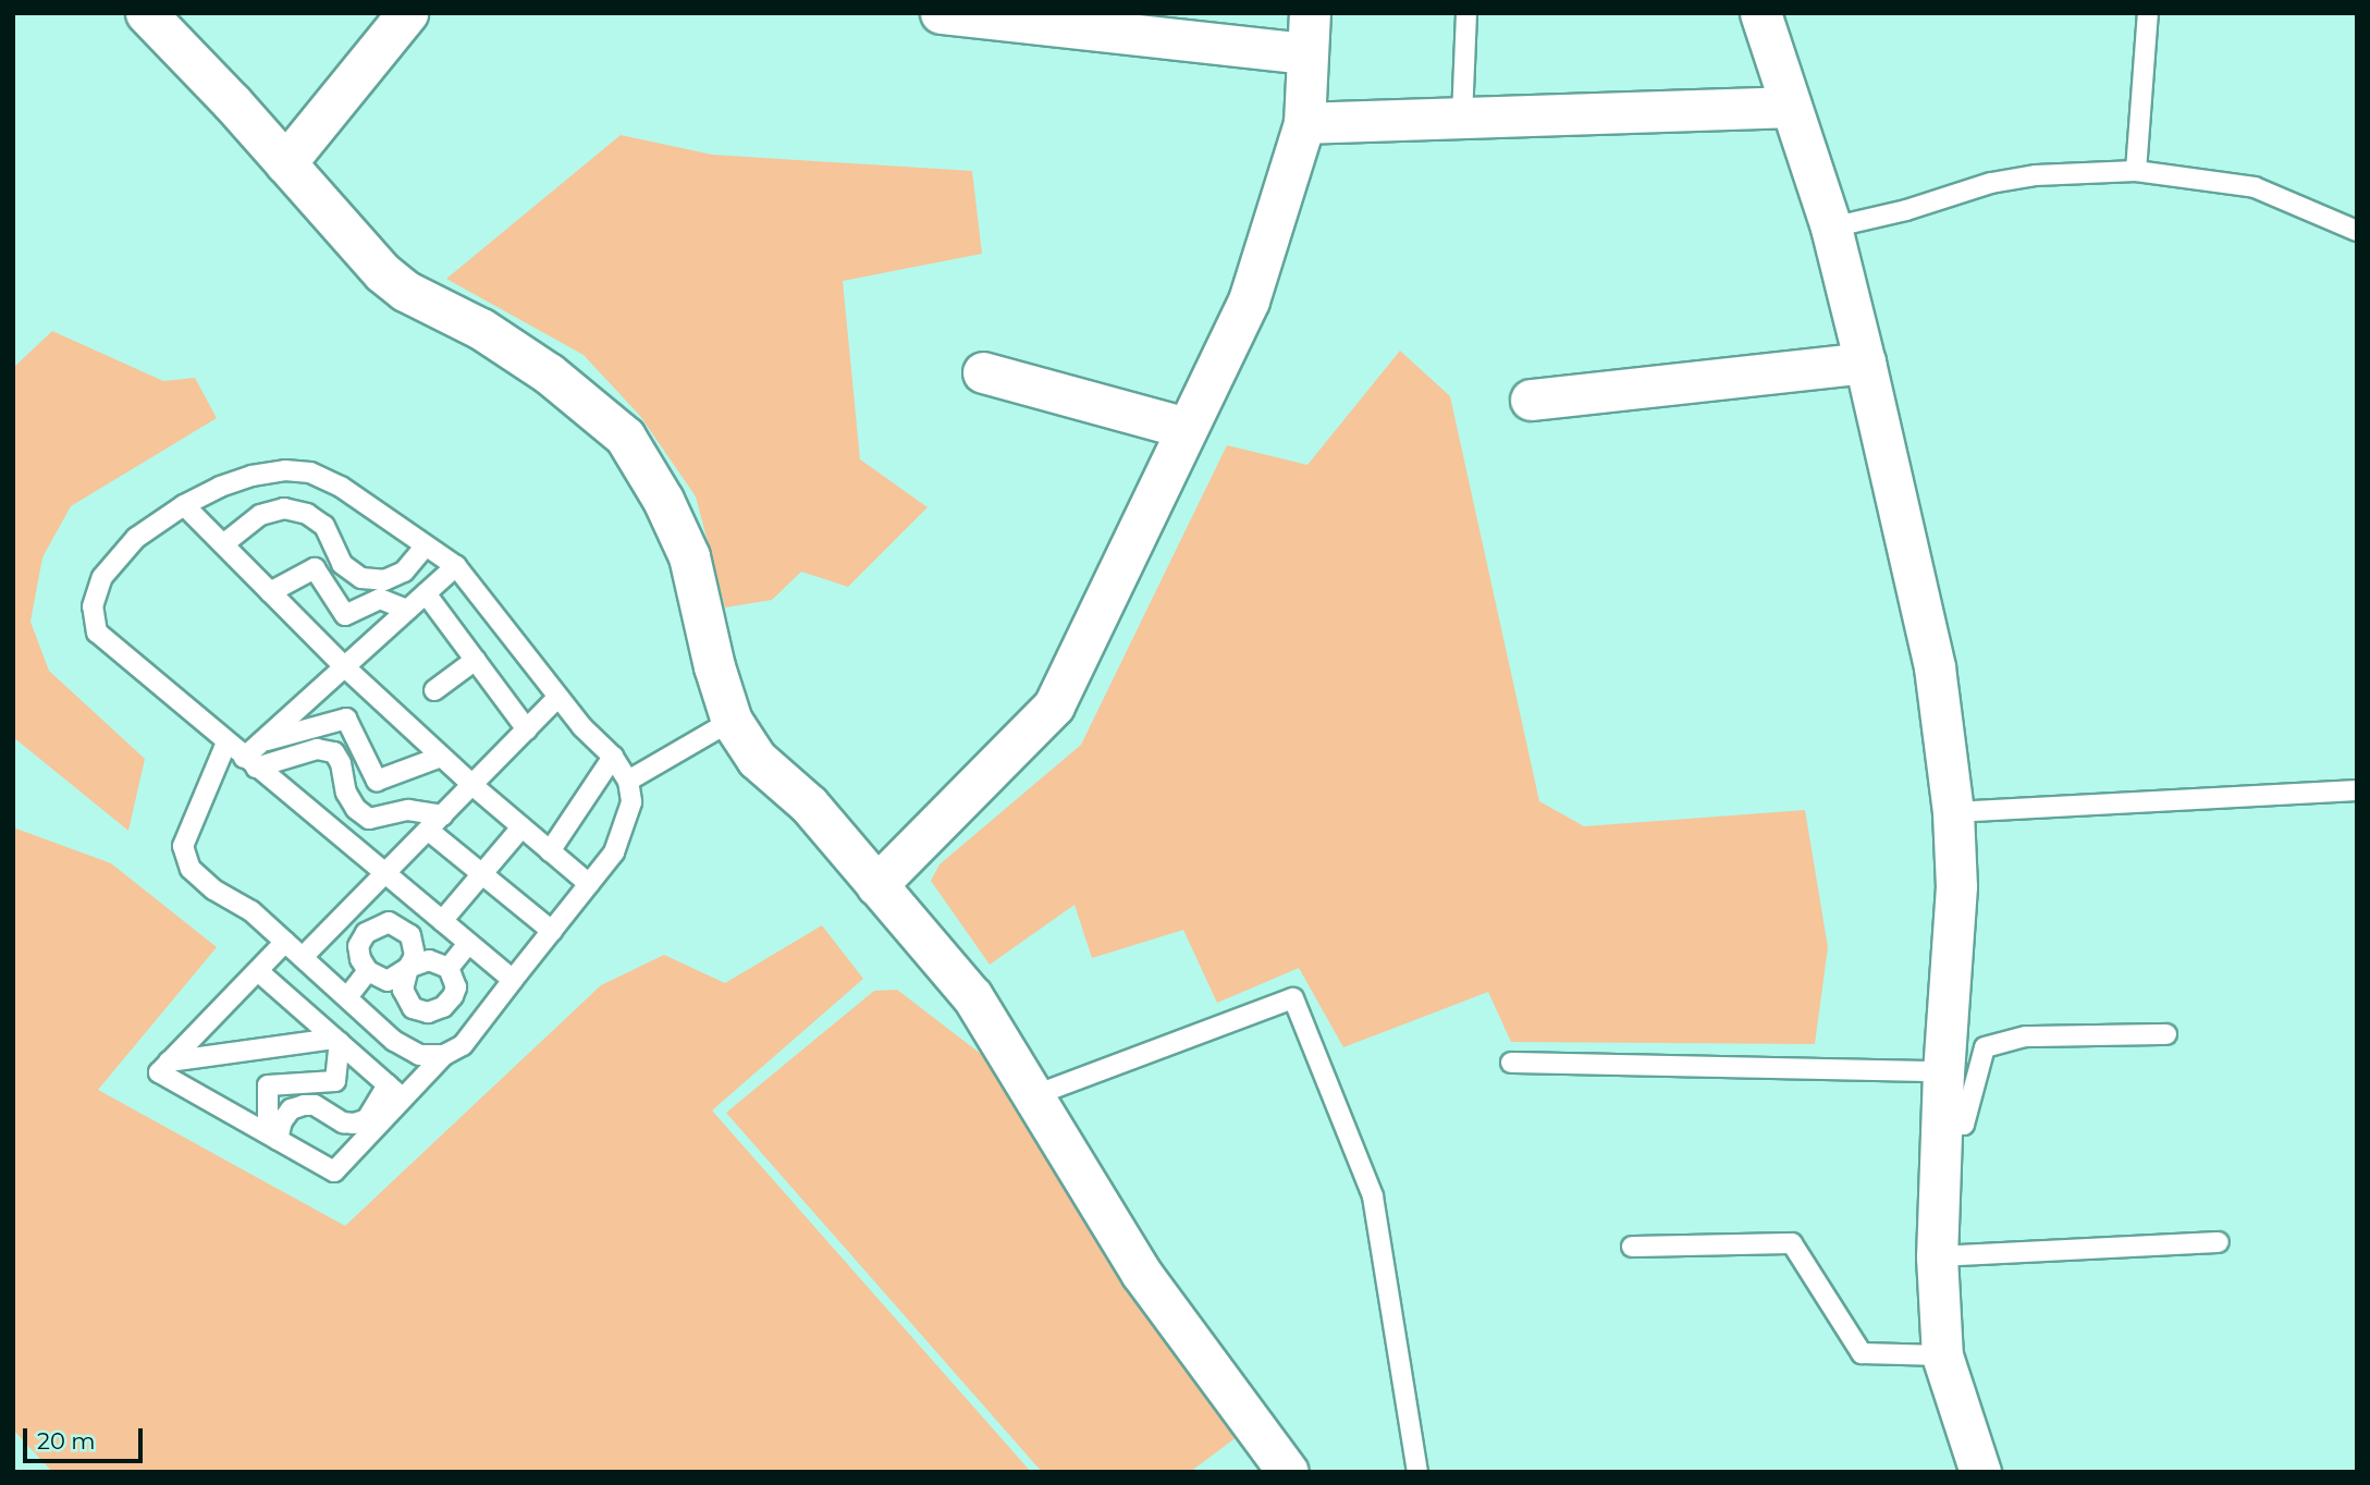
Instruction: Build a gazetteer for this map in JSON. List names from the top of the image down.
{
  "scale_bar": "20 m"
}
